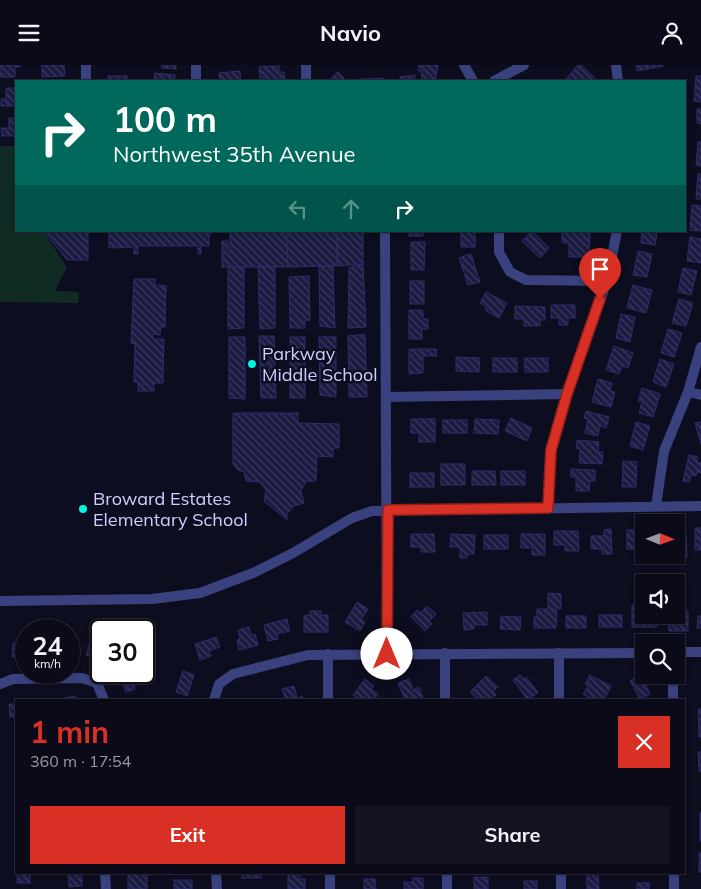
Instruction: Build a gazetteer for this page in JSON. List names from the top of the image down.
{
  "places": ["Parkway Middle School", "Broward Estates Elementary School"],
  "north": "right",
  "page": {
    "header": "Navio",
    "turn": ["100 m", "Northwest 35th Avenue"],
    "speed": "24 km/h",
    "limit": "30",
    "heading": ["1 min", "360 m · 17:54"],
    "buttons": ["Exit", "Share"]
  }
}
